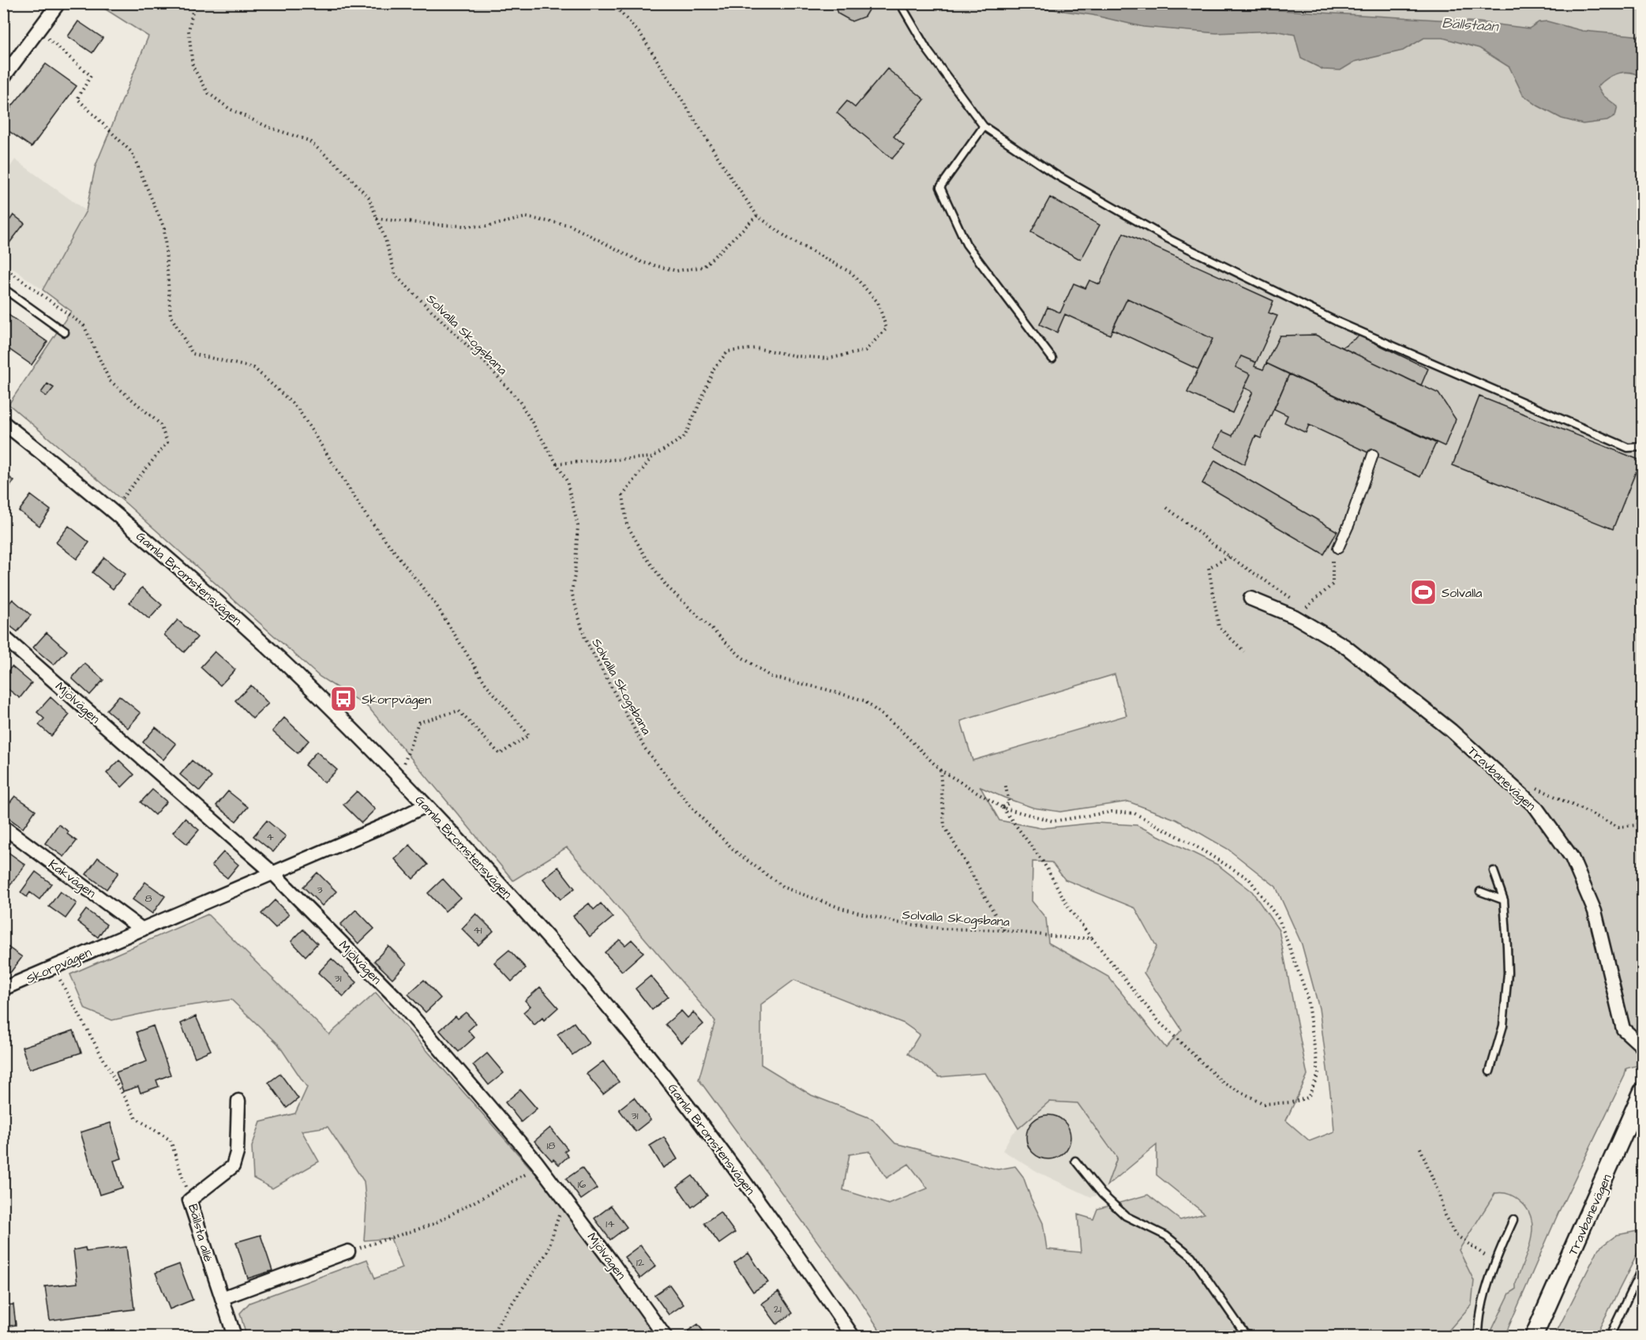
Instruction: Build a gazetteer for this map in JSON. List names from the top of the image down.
{
  "streets": {
    "street": [
      "Gamla Bromstensvägen",
      "Mjölvägen",
      "Travbanevägen",
      "Kakvägen",
      "Skorpvägen",
      "Bällsta allé"
    ],
    "path": ["Solvalla Skogsbana"]
  },
  "crossings": [
    ["Gamla Bromstensvägen", "Skorpvägen"],
    ["Mjölvägen", "Skorpvägen"],
    ["Kakvägen", "Skorpvägen"]
  ],
  "water": ["Bällstaån"],
  "places": {
    "sports": ["Solvalla"],
    "bus stop": ["Skorpvägen"]
  },
  "house_numbers": [
    "4",
    "3",
    "8",
    "41",
    "31",
    "31",
    "18",
    "16",
    "14",
    "12",
    "21"
  ]
}
